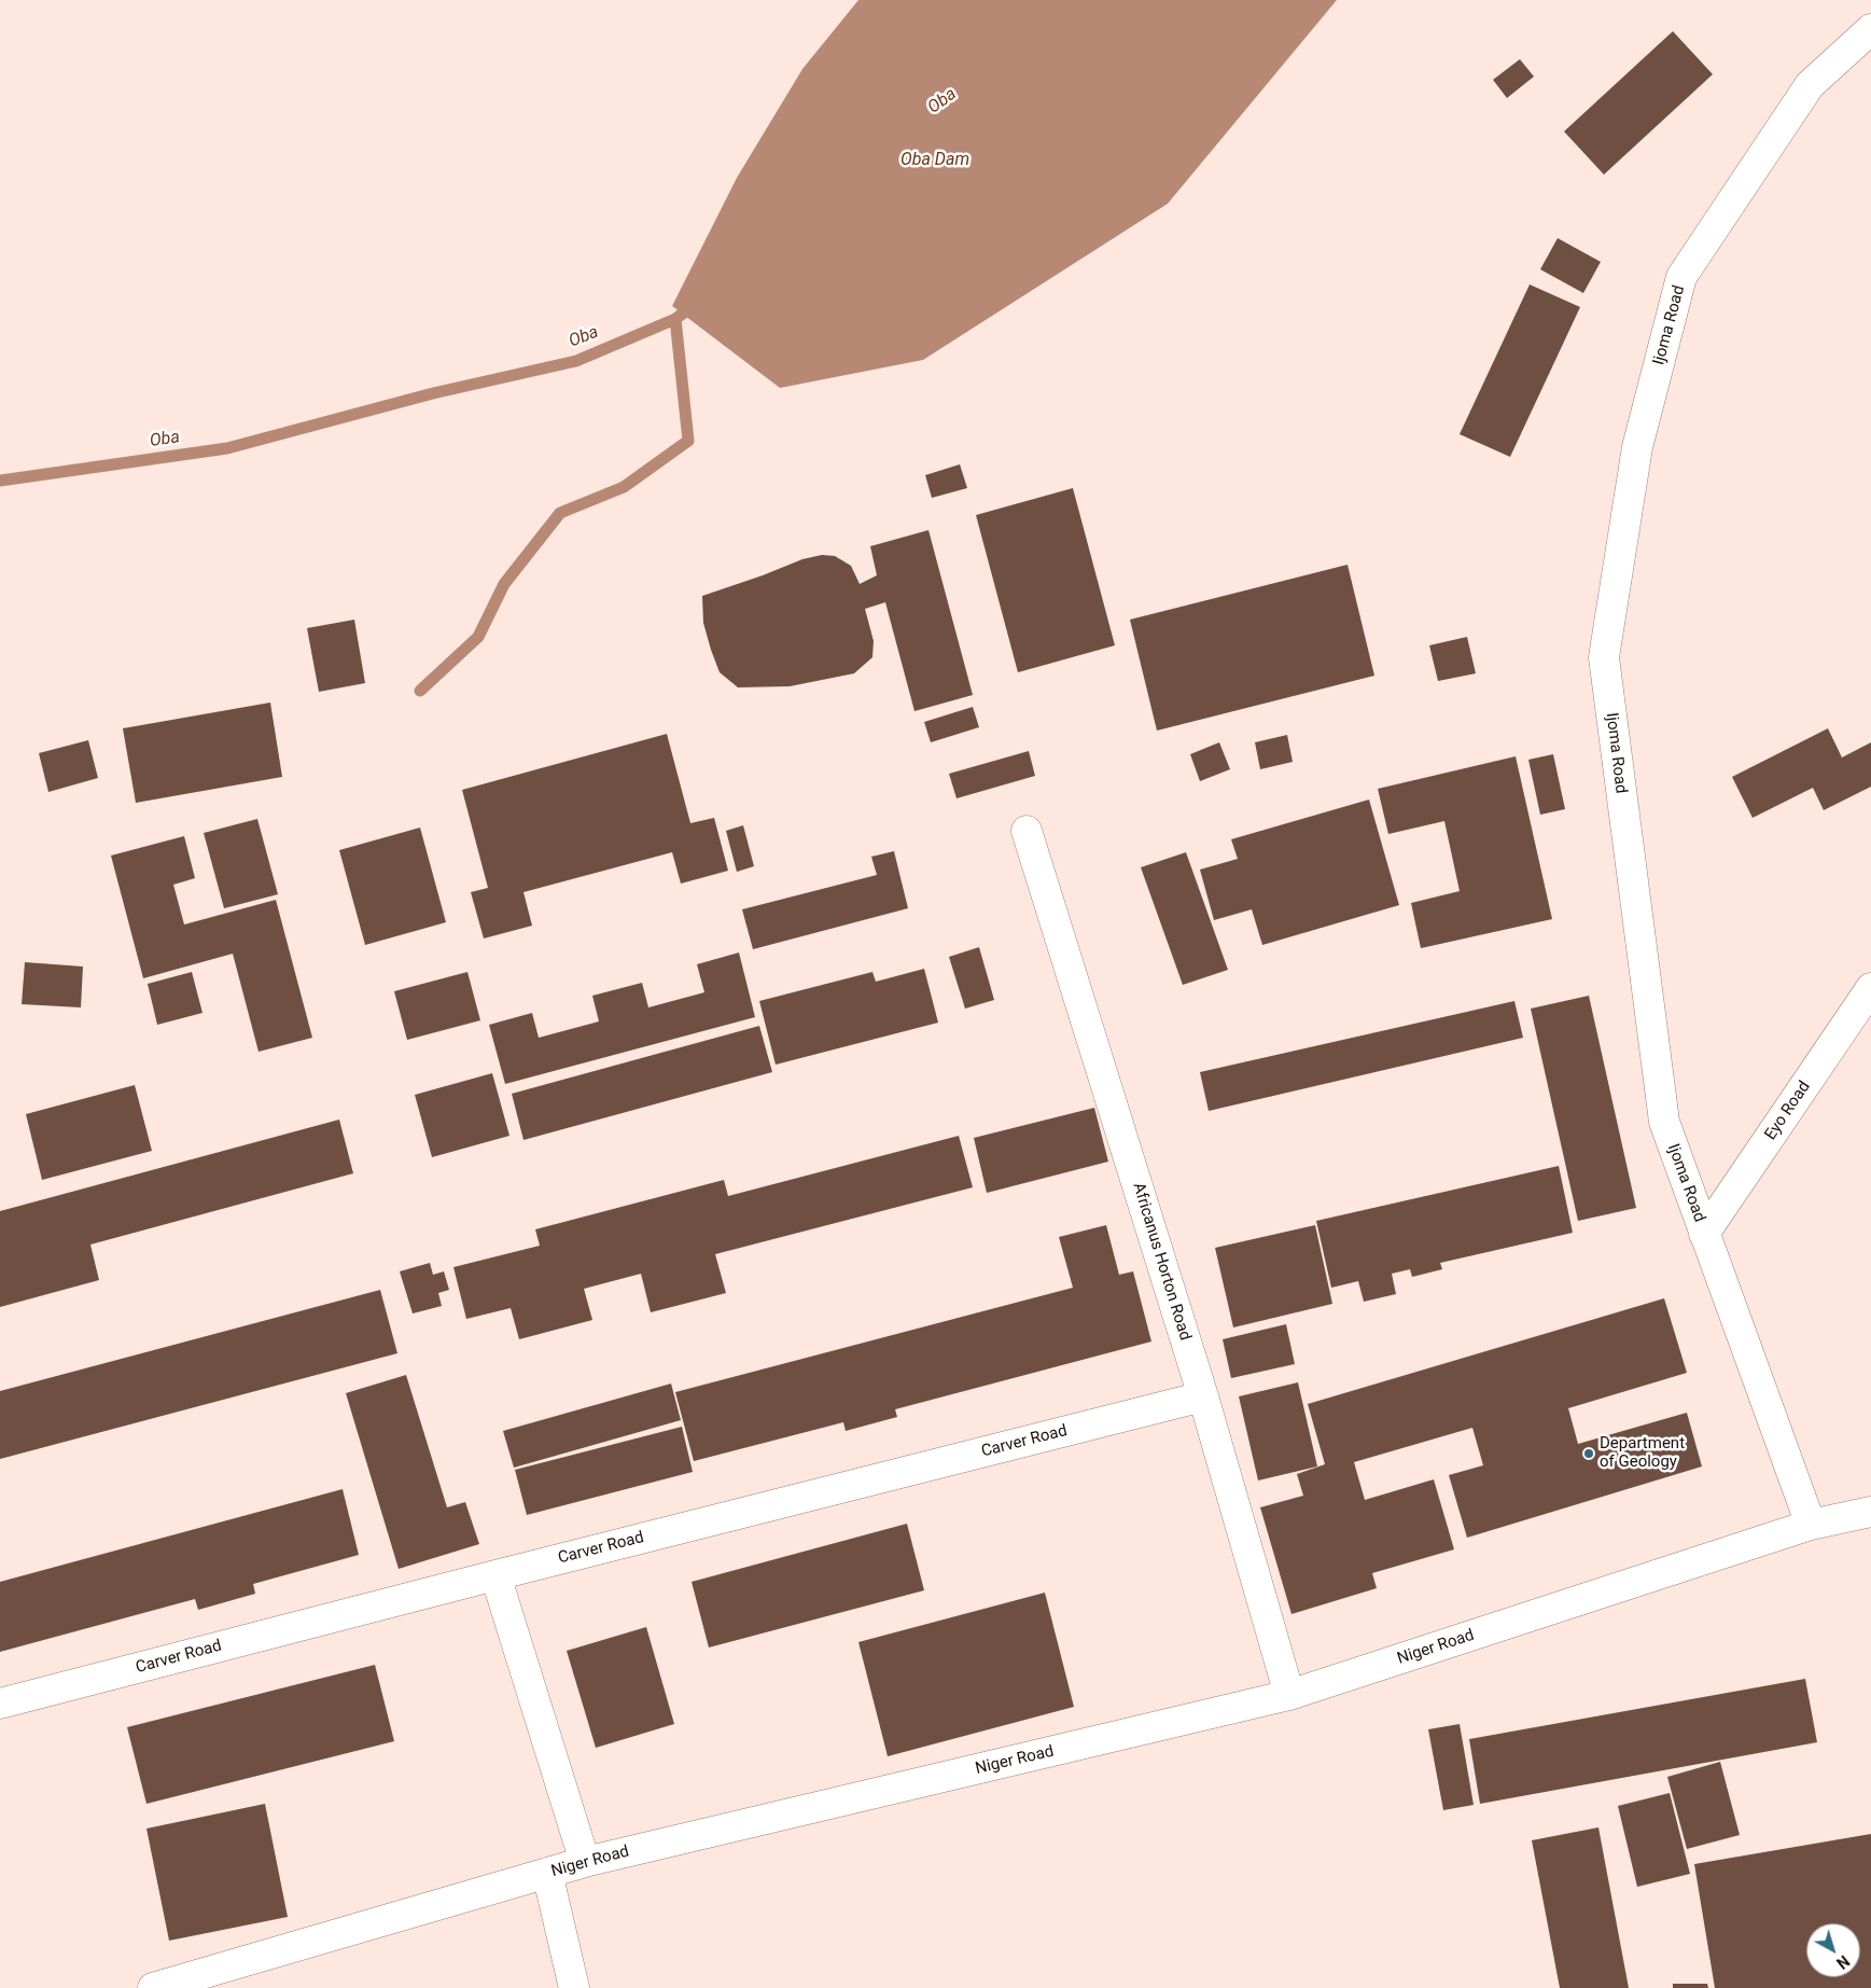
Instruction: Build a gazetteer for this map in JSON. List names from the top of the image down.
{
  "streets": {
    "street": [
      "Ijoma Road",
      "Eyo Road",
      "Africanus Horton Road",
      "Carver Road",
      "Niger Road"
    ]
  },
  "crossings": [
    ["Ijoma Road", "Eyo Road"],
    ["Ijoma Road", "Niger Road"],
    ["Africanus Horton Road", "Carver Road"],
    ["Africanus Horton Road", "Niger Road"]
  ],
  "water": ["Oba", "Oba Dam"],
  "places": ["Department of Geology"],
  "north": "bottom right"
}
